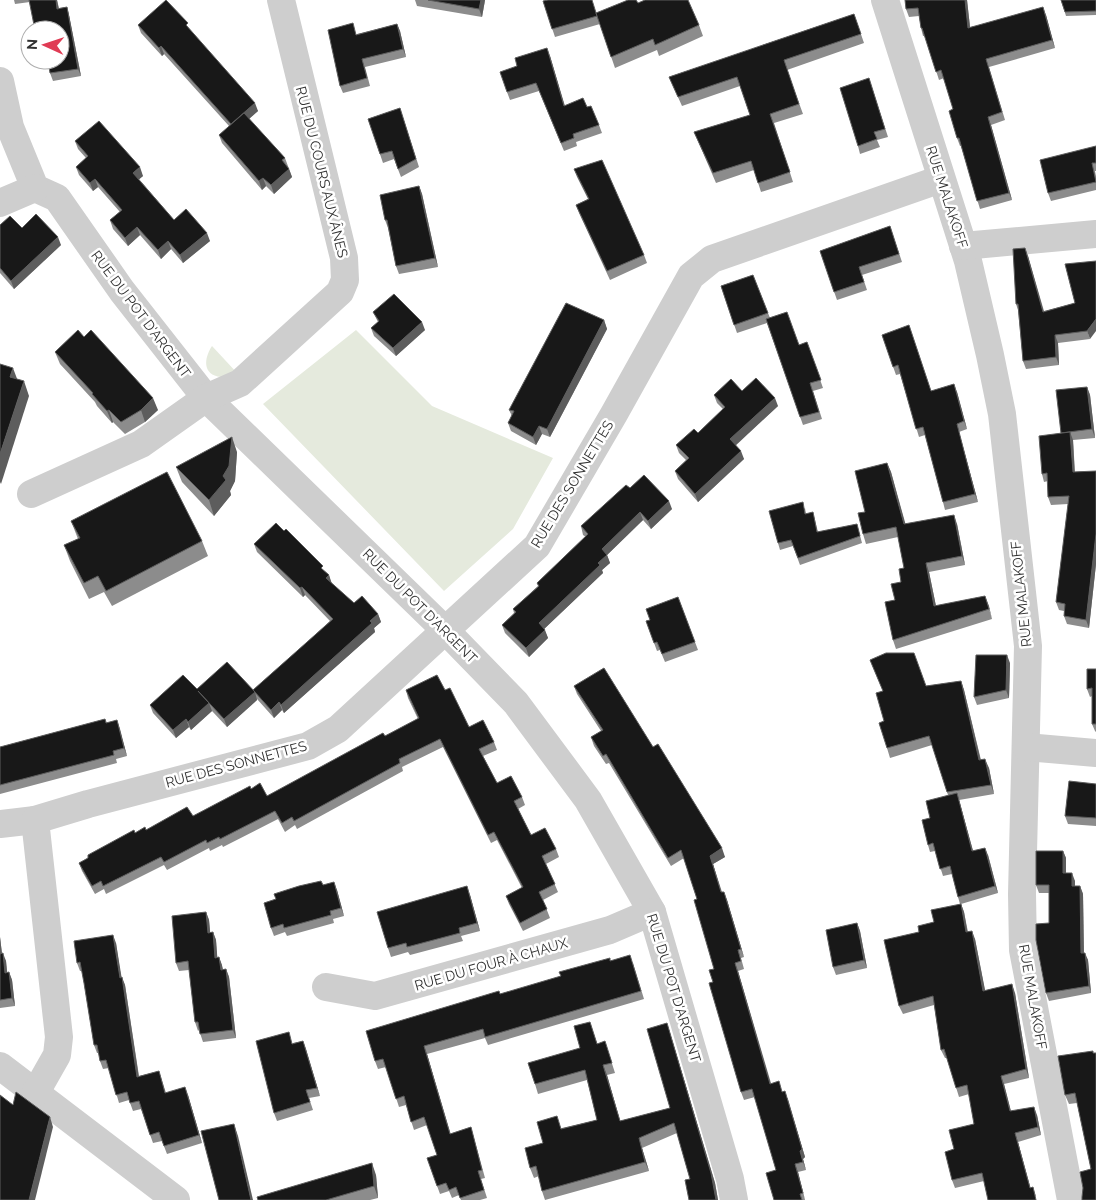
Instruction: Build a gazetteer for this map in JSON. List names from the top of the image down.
{
  "streets": {
    "street": [
      "RUE DU COURS AUX ÂNES",
      "RUE MALAKOFF",
      "RUE DU POT D'ARGENT",
      "RUE DES SONNETTES",
      "RUE DU FOUR À CHAUX"
    ]
  },
  "crossings": [
    ["RUE DU COURS AUX ÂNES", "RUE DU POT D'ARGENT"],
    ["RUE MALAKOFF", "RUE DES SONNETTES"],
    ["RUE DU POT D'ARGENT", "RUE DES SONNETTES"],
    ["RUE DU POT D'ARGENT", "RUE DU FOUR À CHAUX"]
  ],
  "north": "left"
}
